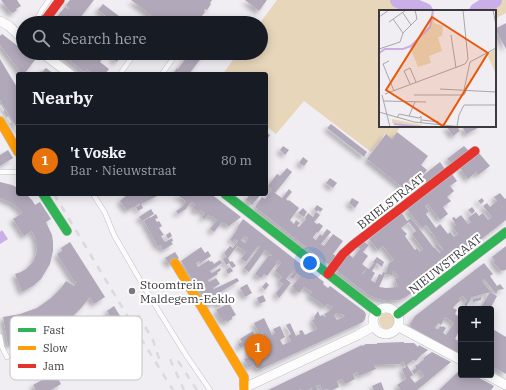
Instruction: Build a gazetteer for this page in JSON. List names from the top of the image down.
{
  "streets": {
    "street": ["BRIELSTRAAT", "NIEUWSTRAAT"]
  },
  "places": ["Stoomtrein Maldegem-Eeklo"],
  "legend": ["Fast", "Slow", "Jam"],
  "page": {
    "search": "Search here",
    "heading": "Nearby",
    "list": [
      {
        "mark": "1",
        "name": "'t Voske",
        "note": "Bar · Nieuwstraat",
        "value": "80 m"
      }
    ],
    "map_buttons": ["+", "−"],
    "pins": "1"
  }
}
